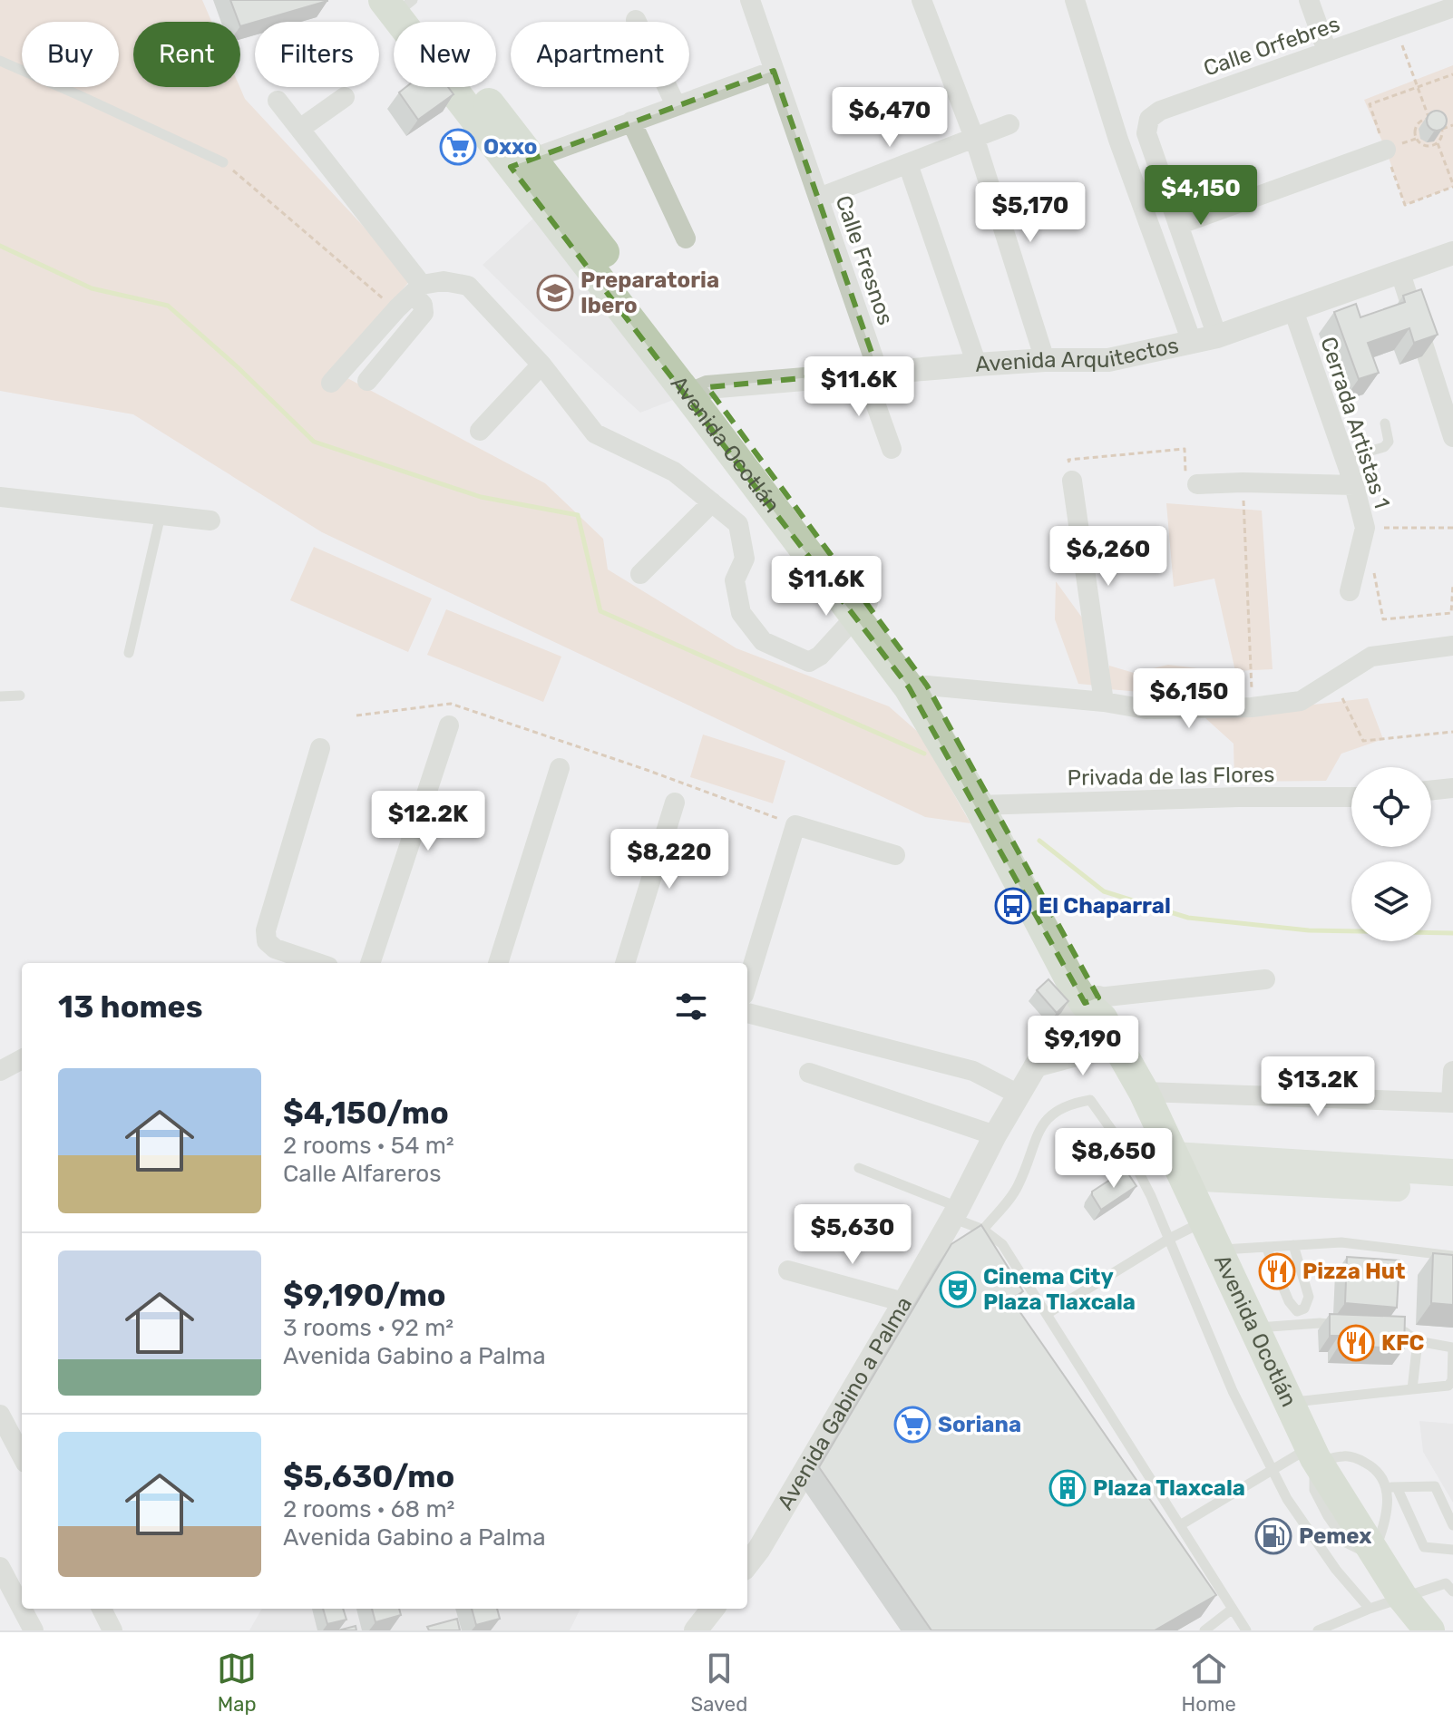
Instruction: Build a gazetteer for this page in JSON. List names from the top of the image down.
{
  "streets": {
    "main road": ["Avenida Ocotlán"],
    "street": [
      "Calle Orfebres",
      "Calle Fresnos",
      "Avenida Arquitectos",
      "Cerrada Artistas 1",
      "Privada de las Flores",
      "Avenida Gabino a Palma"
    ]
  },
  "crossings": [
    ["Calle Fresnos", "Avenida Arquitectos"],
    ["Avenida Arquitectos", "Cerrada Artistas 1"],
    ["Avenida Arquitectos", "Avenida Ocotlán"],
    ["Avenida Ocotlán", "Privada de las Flores"],
    ["Avenida Ocotlán", "Avenida Gabino a Palma"]
  ],
  "places": {
    "supermarket": ["Oxxo", "Soriana"],
    "school or university": ["Preparatoria Ibero"],
    "bus stop": ["El Chaparral"],
    "restaurant": ["Pizza Hut", "KFC"],
    "theatre": ["Cinema City Plaza Tlaxcala"],
    "building": ["Plaza Tlaxcala"],
    "fuel station": ["Pemex"]
  },
  "page": {
    "chip": [
      "Buy",
      "Rent",
      "Filters",
      "New",
      "Apartment"
    ],
    "price": [
      "$6,470",
      "$4,150",
      "$5,170",
      "$11.6K",
      "$6,260",
      "$11.6K",
      "$6,150",
      "$12.2K",
      "$8,220",
      "$9,190",
      "$13.2K",
      "$8,650",
      "$5,630"
    ],
    "heading": "13 homes",
    "list": [
      {
        "name": "$4,150/mo",
        "note": "2 rooms · 54 m² · Calle Alfareros"
      },
      {
        "name": "$9,190/mo",
        "note": "3 rooms · 92 m² · Avenida Gabino a Palma"
      },
      {
        "name": "$5,630/mo",
        "note": "2 rooms · 68 m² · Avenida Gabino a Palma"
      }
    ],
    "tabs": ["Map", "Saved", "Home"]
  }
}
